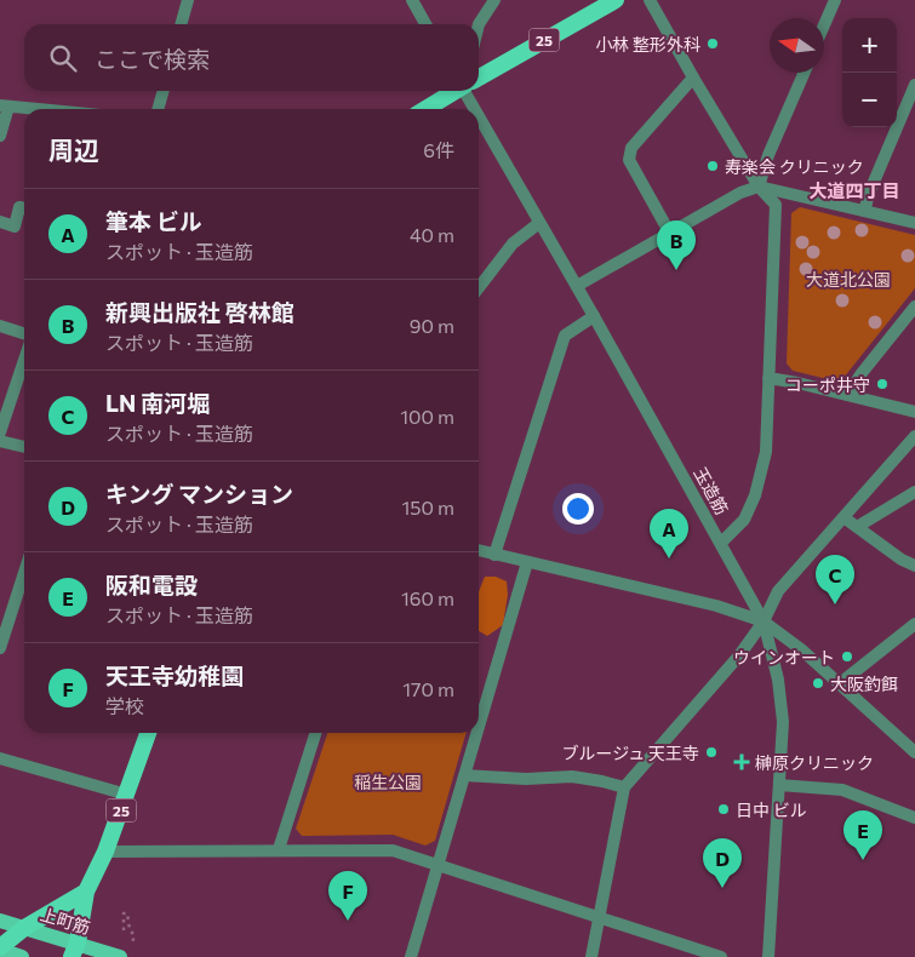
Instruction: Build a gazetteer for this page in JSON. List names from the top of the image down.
{
  "streets": {
    "highway": ["25"],
    "main road": ["上町筋"],
    "street": ["玉造筋"]
  },
  "crossings": [
    ["25", "上町筋"]
  ],
  "districts": ["大道四丁目"],
  "parks": ["大道北公園", "稲生公園"],
  "places": {
    "other": [
      "小林 整形外科",
      "寿楽会 クリニック",
      "コーポ井守",
      "ウインオート",
      "大阪釣餌",
      "ブルージュ 天王寺",
      "日中 ビル"
    ],
    "health": ["榊原クリニック"]
  },
  "north": "left",
  "page": {
    "map_buttons": ["+", "−"],
    "search": "ここで検索",
    "heading": ["周辺", "6件"],
    "list": [
      {
        "mark": "A",
        "name": "筆本 ビル",
        "note": "スポット · 玉造筋",
        "value": "40 m"
      },
      {
        "mark": "B",
        "name": "新興出版社 啓林館",
        "note": "スポット · 玉造筋",
        "value": "90 m"
      },
      {
        "mark": "C",
        "name": "LN 南河堀",
        "note": "スポット · 玉造筋",
        "value": "100 m"
      },
      {
        "mark": "D",
        "name": "キング マンション",
        "note": "スポット · 玉造筋",
        "value": "150 m"
      },
      {
        "mark": "E",
        "name": "阪和電設",
        "note": "スポット · 玉造筋",
        "value": "160 m"
      },
      {
        "mark": "F",
        "name": "天王寺幼稚園",
        "note": "学校",
        "value": "170 m"
      }
    ],
    "pins": [
      "B",
      "A",
      "C",
      "E",
      "D",
      "F"
    ]
  }
}
